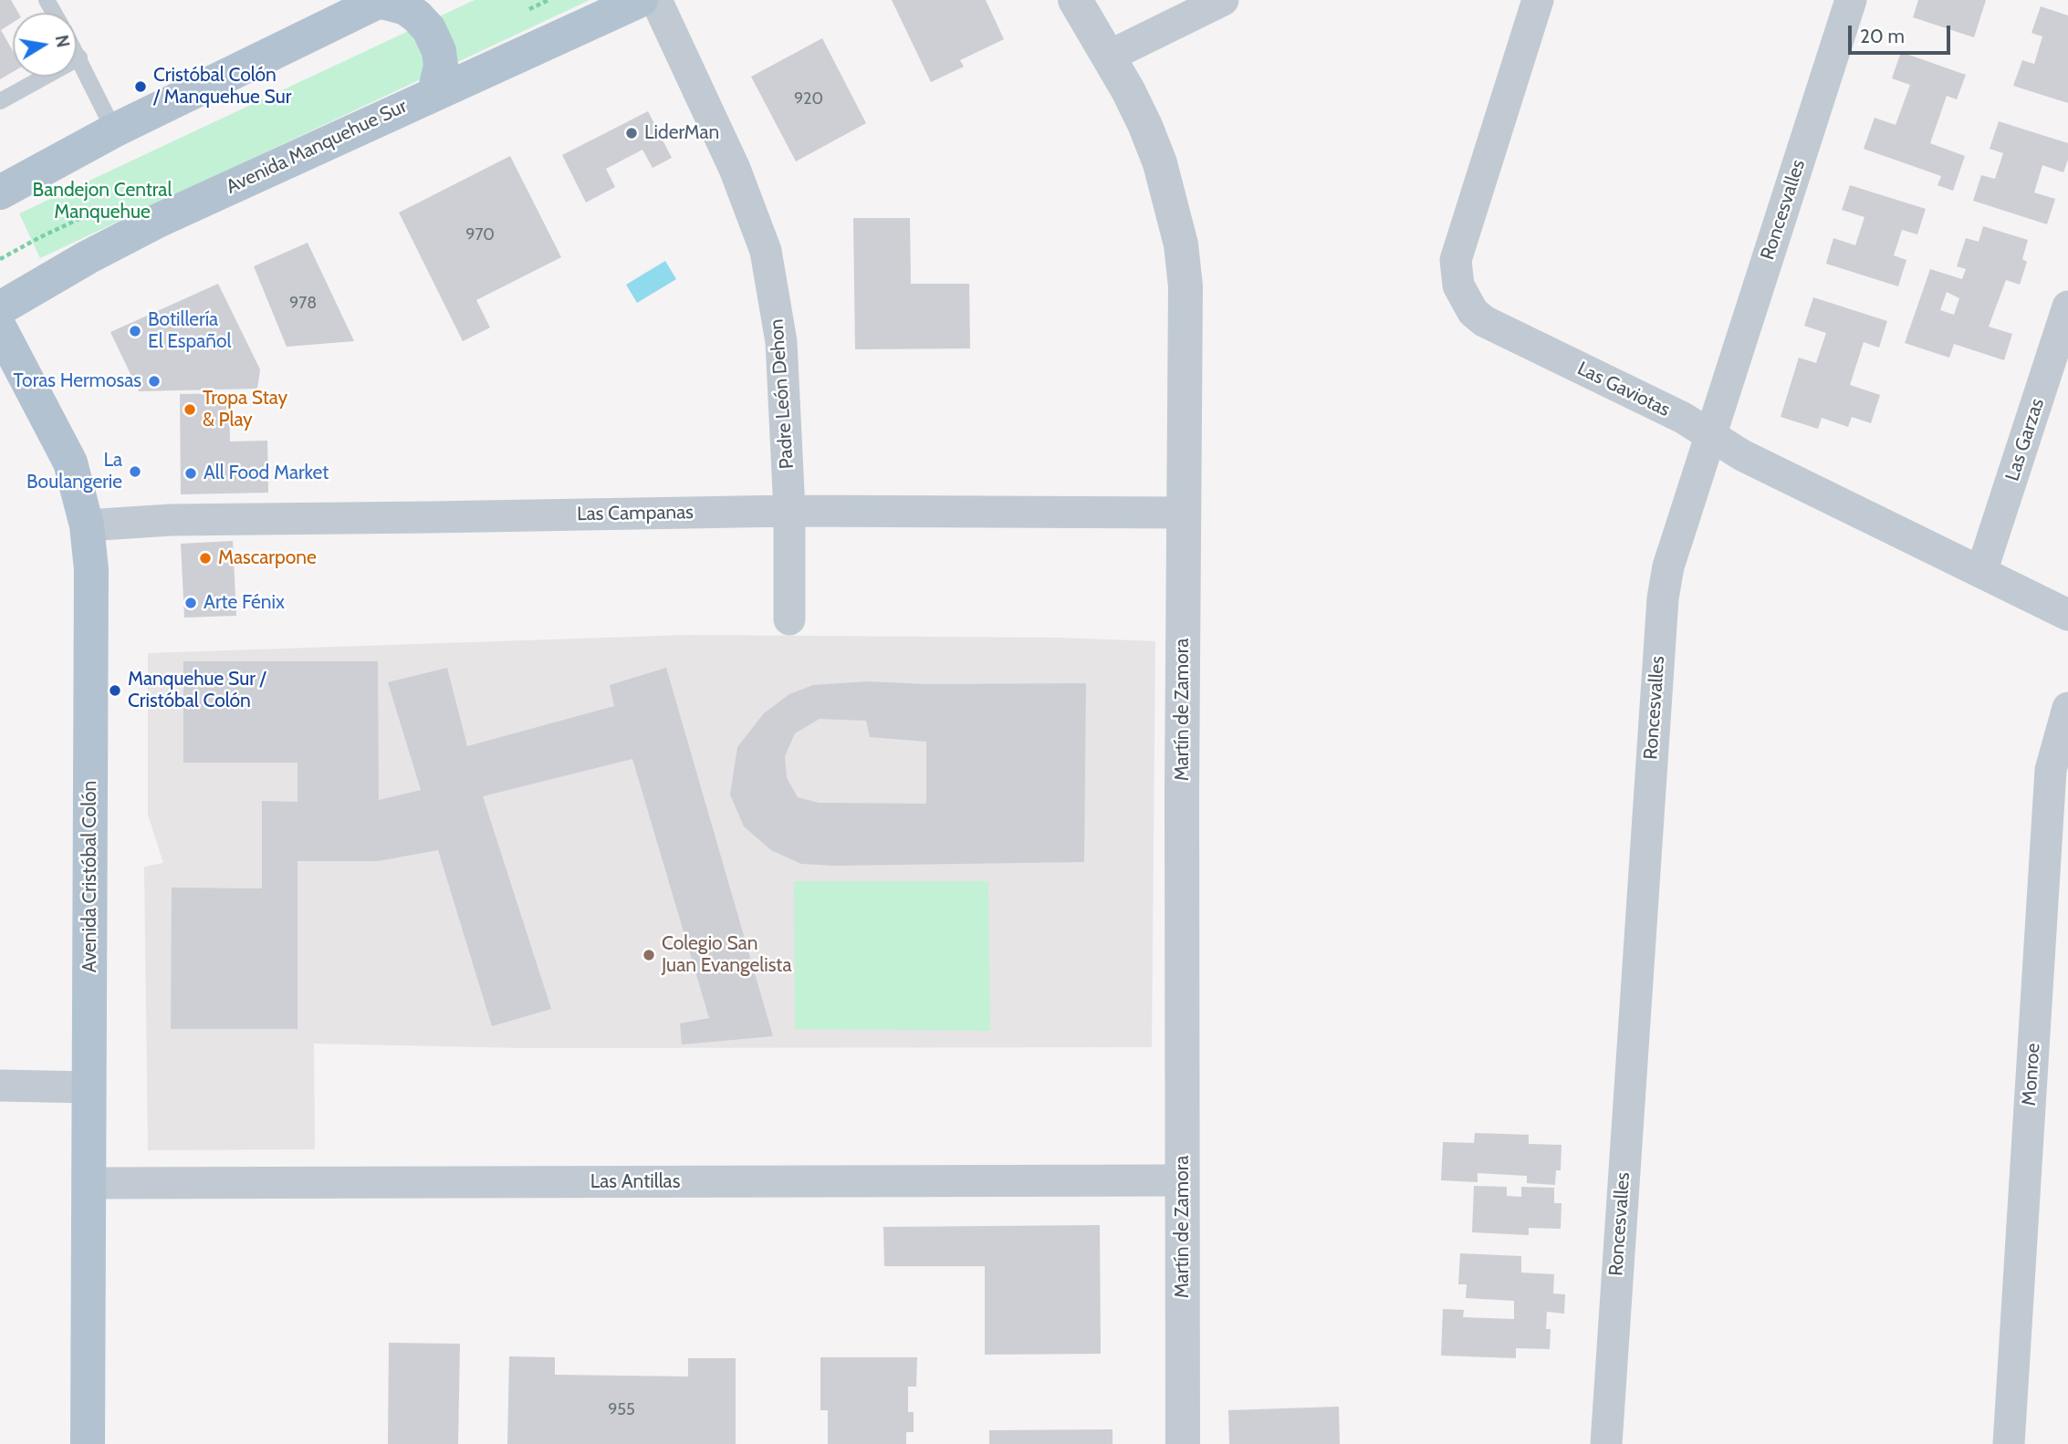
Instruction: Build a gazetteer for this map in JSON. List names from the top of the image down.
{
  "streets": {
    "main road": ["Avenida Manquehue Sur", "Avenida Cristóbal Colón"],
    "street": [
      "Roncesvalles",
      "Las Gaviotas",
      "Padre León Dehon",
      "Las Garzas",
      "Las Campanas",
      "Martín de Zamora",
      "Monroe",
      "Las Antillas"
    ]
  },
  "crossings": [
    ["Roncesvalles", "Las Gaviotas"],
    ["Las Gaviotas", "Las Garzas"],
    ["Padre León Dehon", "Las Campanas"],
    ["Las Campanas", "Martín de Zamora"],
    ["Las Campanas", "Avenida Cristóbal Colón"],
    ["Martín de Zamora", "Las Antillas"],
    ["Avenida Cristóbal Colón", "Las Antillas"]
  ],
  "parks": ["Bandejon Central Manquehue"],
  "places": [
    "Cristóbal Colón / Manquehue Sur",
    "LiderMan",
    "Botillería El Español",
    "Toras Hermosas",
    "Tropa Stay & Play",
    "La Boulangerie",
    "All Food Market",
    "Mascarpone",
    "Arte Fénix",
    "Manquehue Sur / Cristóbal Colón",
    "Colegio San Juan Evangelista"
  ],
  "house_numbers": [
    "920",
    "970",
    "978",
    "955"
  ],
  "scale_bar": "20 m",
  "north": "right"
}
